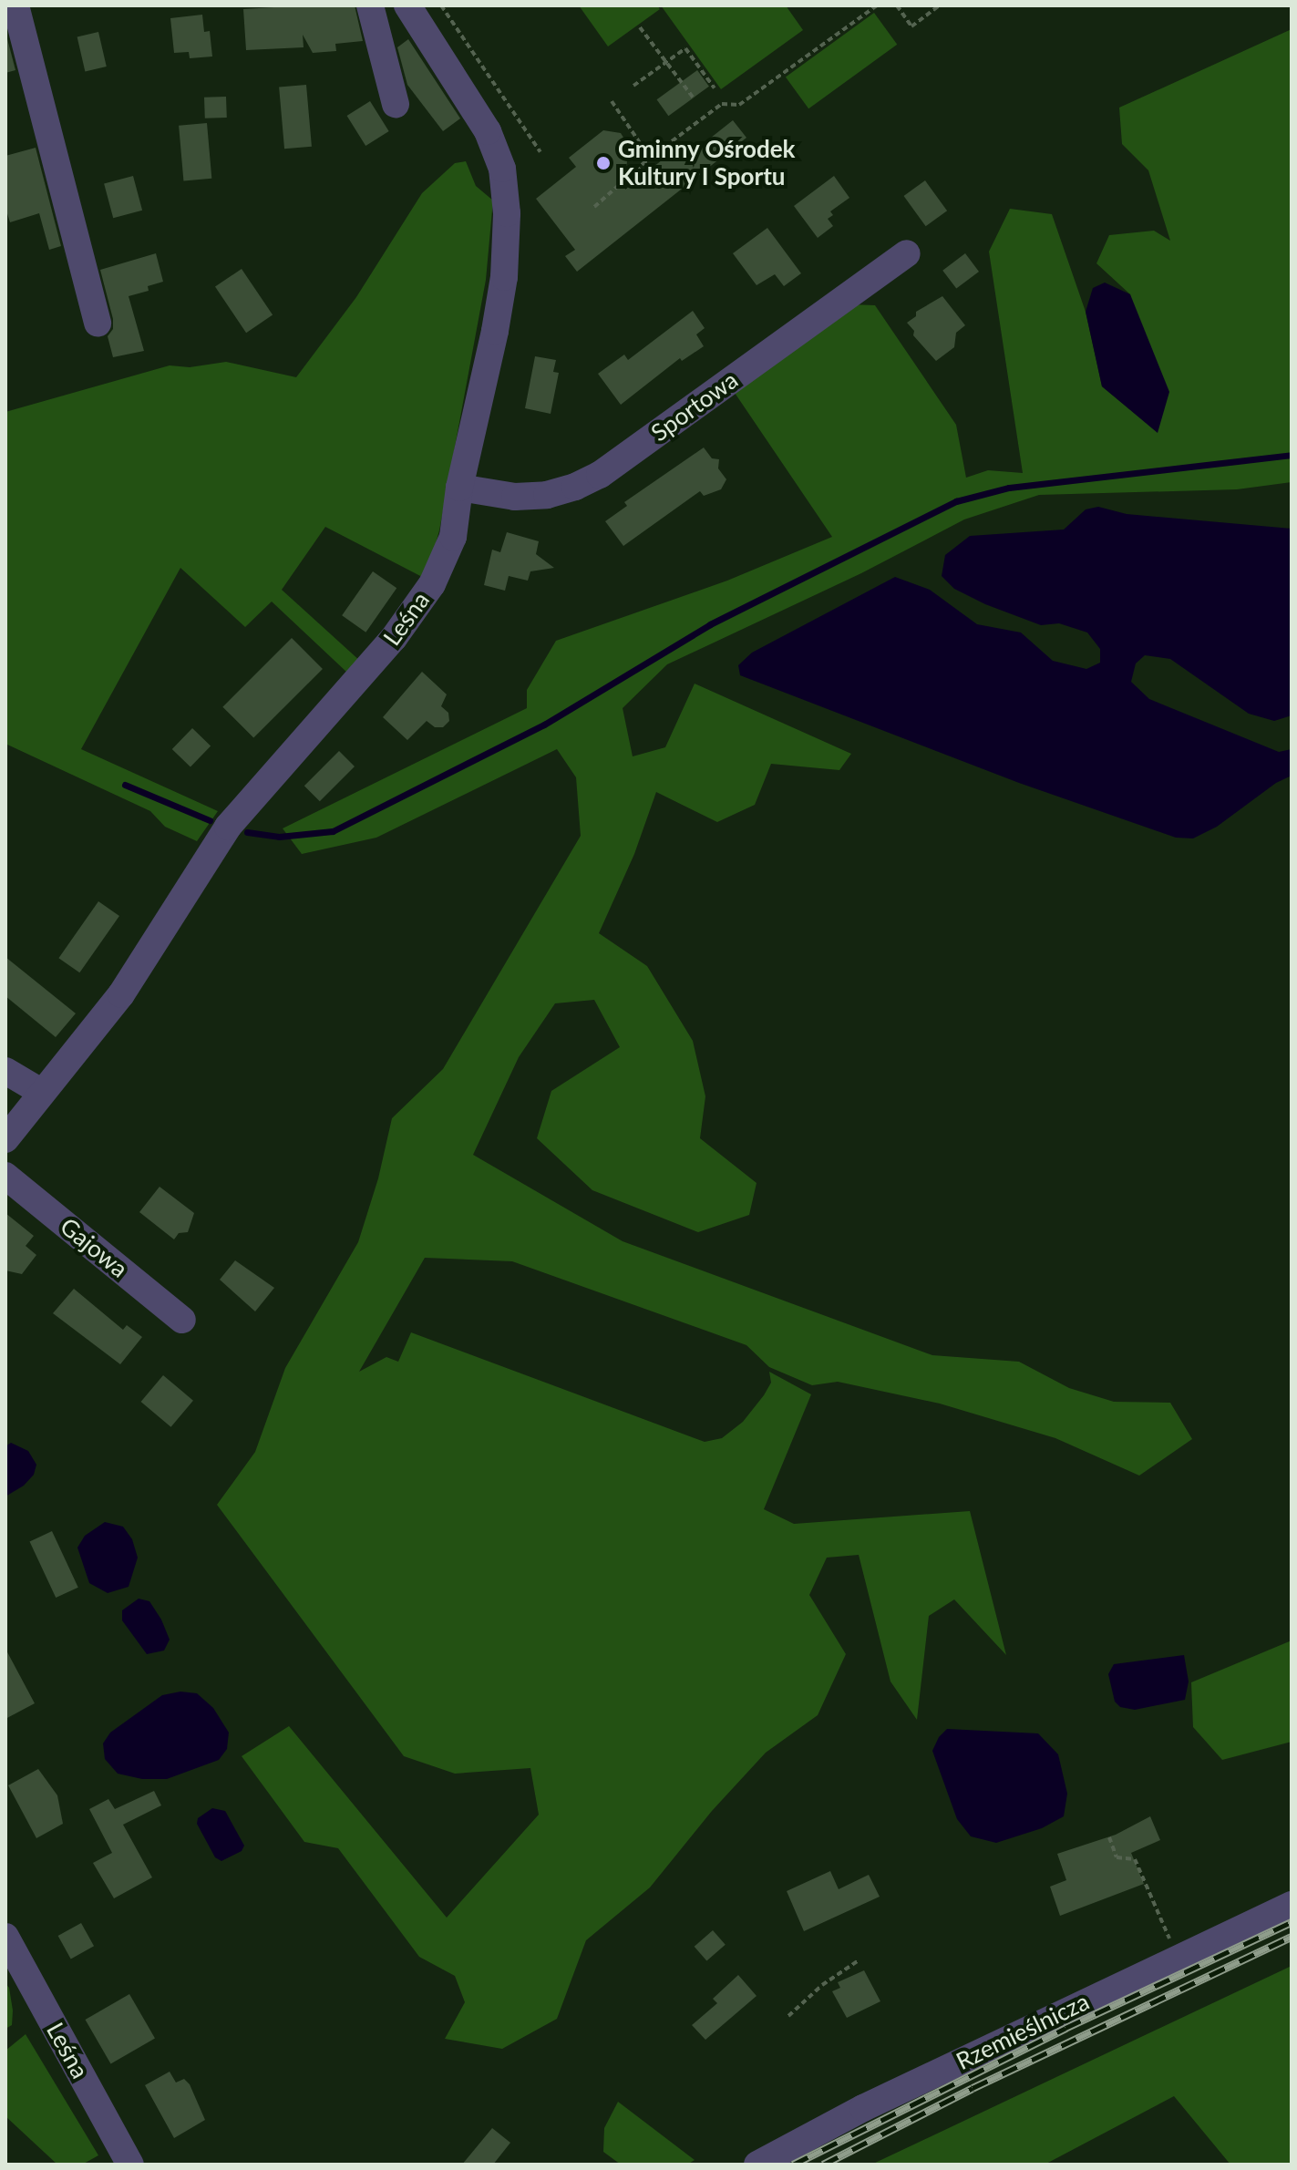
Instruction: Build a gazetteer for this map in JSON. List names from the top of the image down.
{
  "streets": {
    "street": [
      "Sportowa",
      "Leśna",
      "Gajowa",
      "Rzemieślnicza"
    ]
  },
  "crossings": [
    ["Sportowa", "Leśna"]
  ],
  "places": ["Gminny Ośrodek Kultury I Sportu"]
}
